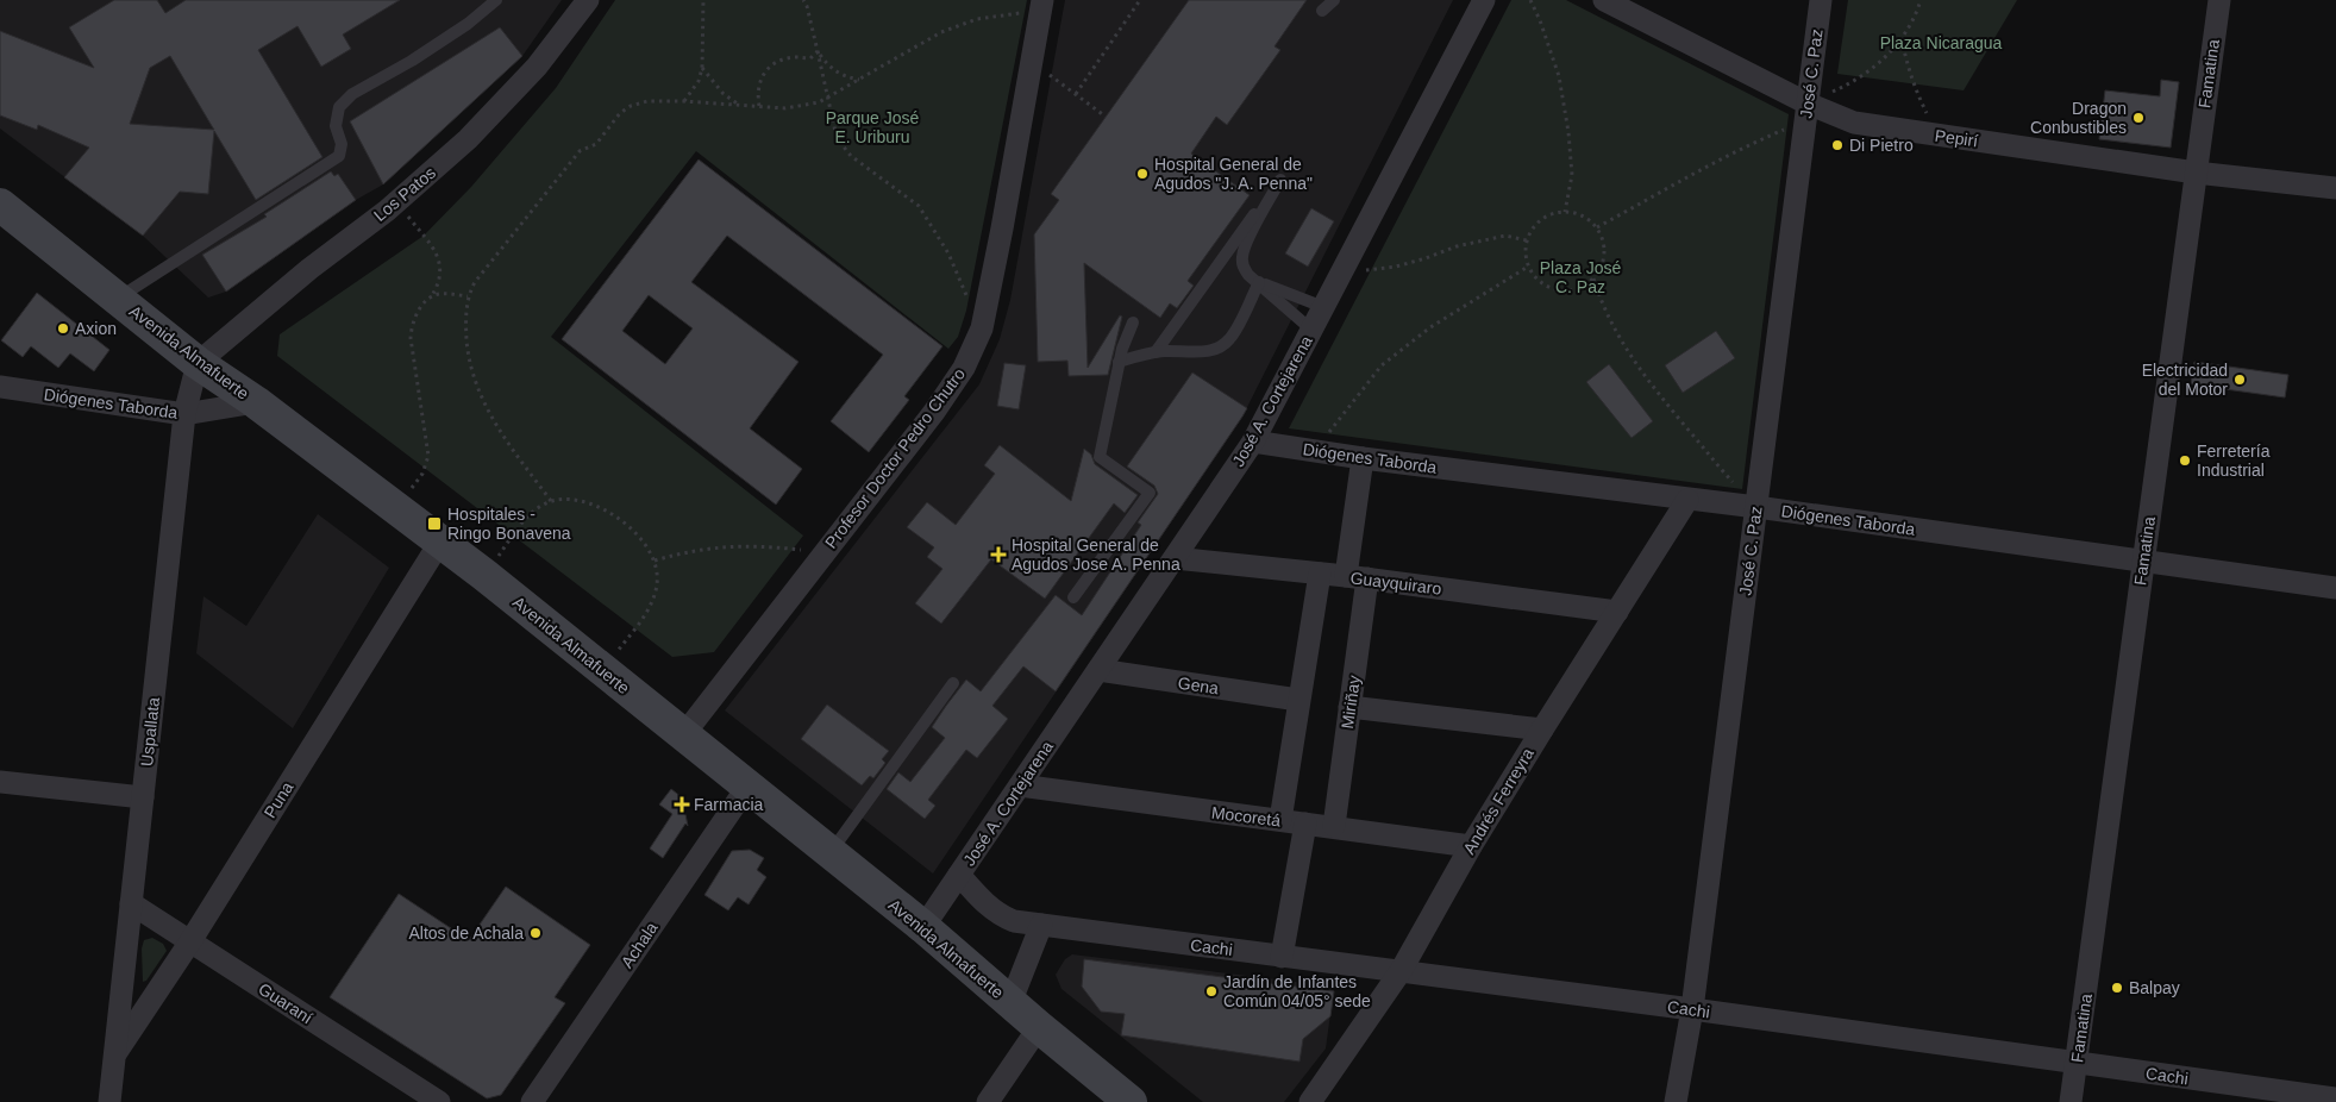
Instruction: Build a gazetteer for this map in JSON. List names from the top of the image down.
{
  "streets": {
    "main road": ["Avenida Almafuerte"],
    "street": [
      "José C. Paz",
      "Famatina",
      "Pepirí",
      "Los Patos",
      "José A. Cortejarena",
      "Diógenes Taborda",
      "Profesor Doctor Pedro Chutro",
      "Guayquiraro",
      "Gena",
      "Miriñay",
      "Uspallata",
      "Puna",
      "Andrés Ferreyra",
      "Mocoretá",
      "Achala",
      "Cachi",
      "Guaraní"
    ]
  },
  "crossings": [
    ["José C. Paz", "Pepirí"],
    ["José C. Paz", "Diógenes Taborda"],
    ["José C. Paz", "Cachi"],
    ["Famatina", "Pepirí"],
    ["Famatina", "Diógenes Taborda"],
    ["Famatina", "Cachi"],
    ["Los Patos", "Avenida Almafuerte"],
    ["Los Patos", "Uspallata"],
    ["Avenida Almafuerte", "José A. Cortejarena"],
    ["Avenida Almafuerte", "Diógenes Taborda"],
    ["Avenida Almafuerte", "Profesor Doctor Pedro Chutro"],
    ["Avenida Almafuerte", "Uspallata"],
    ["Avenida Almafuerte", "Puna"],
    ["Avenida Almafuerte", "Achala"],
    ["José A. Cortejarena", "Diógenes Taborda"],
    ["José A. Cortejarena", "Guayquiraro"],
    ["José A. Cortejarena", "Gena"],
    ["José A. Cortejarena", "Mocoretá"],
    ["José A. Cortejarena", "Cachi"],
    ["Diógenes Taborda", "Miriñay"],
    ["Diógenes Taborda", "Uspallata"],
    ["Diógenes Taborda", "Andrés Ferreyra"],
    ["Guayquiraro", "Miriñay"],
    ["Guayquiraro", "Andrés Ferreyra"],
    ["Miriñay", "Mocoretá"],
    ["Uspallata", "Puna"],
    ["Uspallata", "Guaraní"],
    ["Puna", "Guaraní"],
    ["Andrés Ferreyra", "Mocoretá"],
    ["Andrés Ferreyra", "Cachi"]
  ],
  "parks": ["Plaza Nicaragua", "Parque José E. Uriburu", "Plaza José C. Paz"],
  "places": {
    "other": [
      "Dragon Conbustibles",
      "Di Pietro",
      "Hospital General de Agudos \"J. A. Penna\"",
      "Axion",
      "Electricidad del Motor",
      "Ferretería Industrial",
      "Altos de Achala",
      "Balpay",
      "Jardín de Infantes Común 04/05° sede"
    ],
    "transit": ["Hospitales - Ringo Bonavena"],
    "health": ["Hospital General de Agudos Jose A. Penna", "Farmacia"]
  }
}
